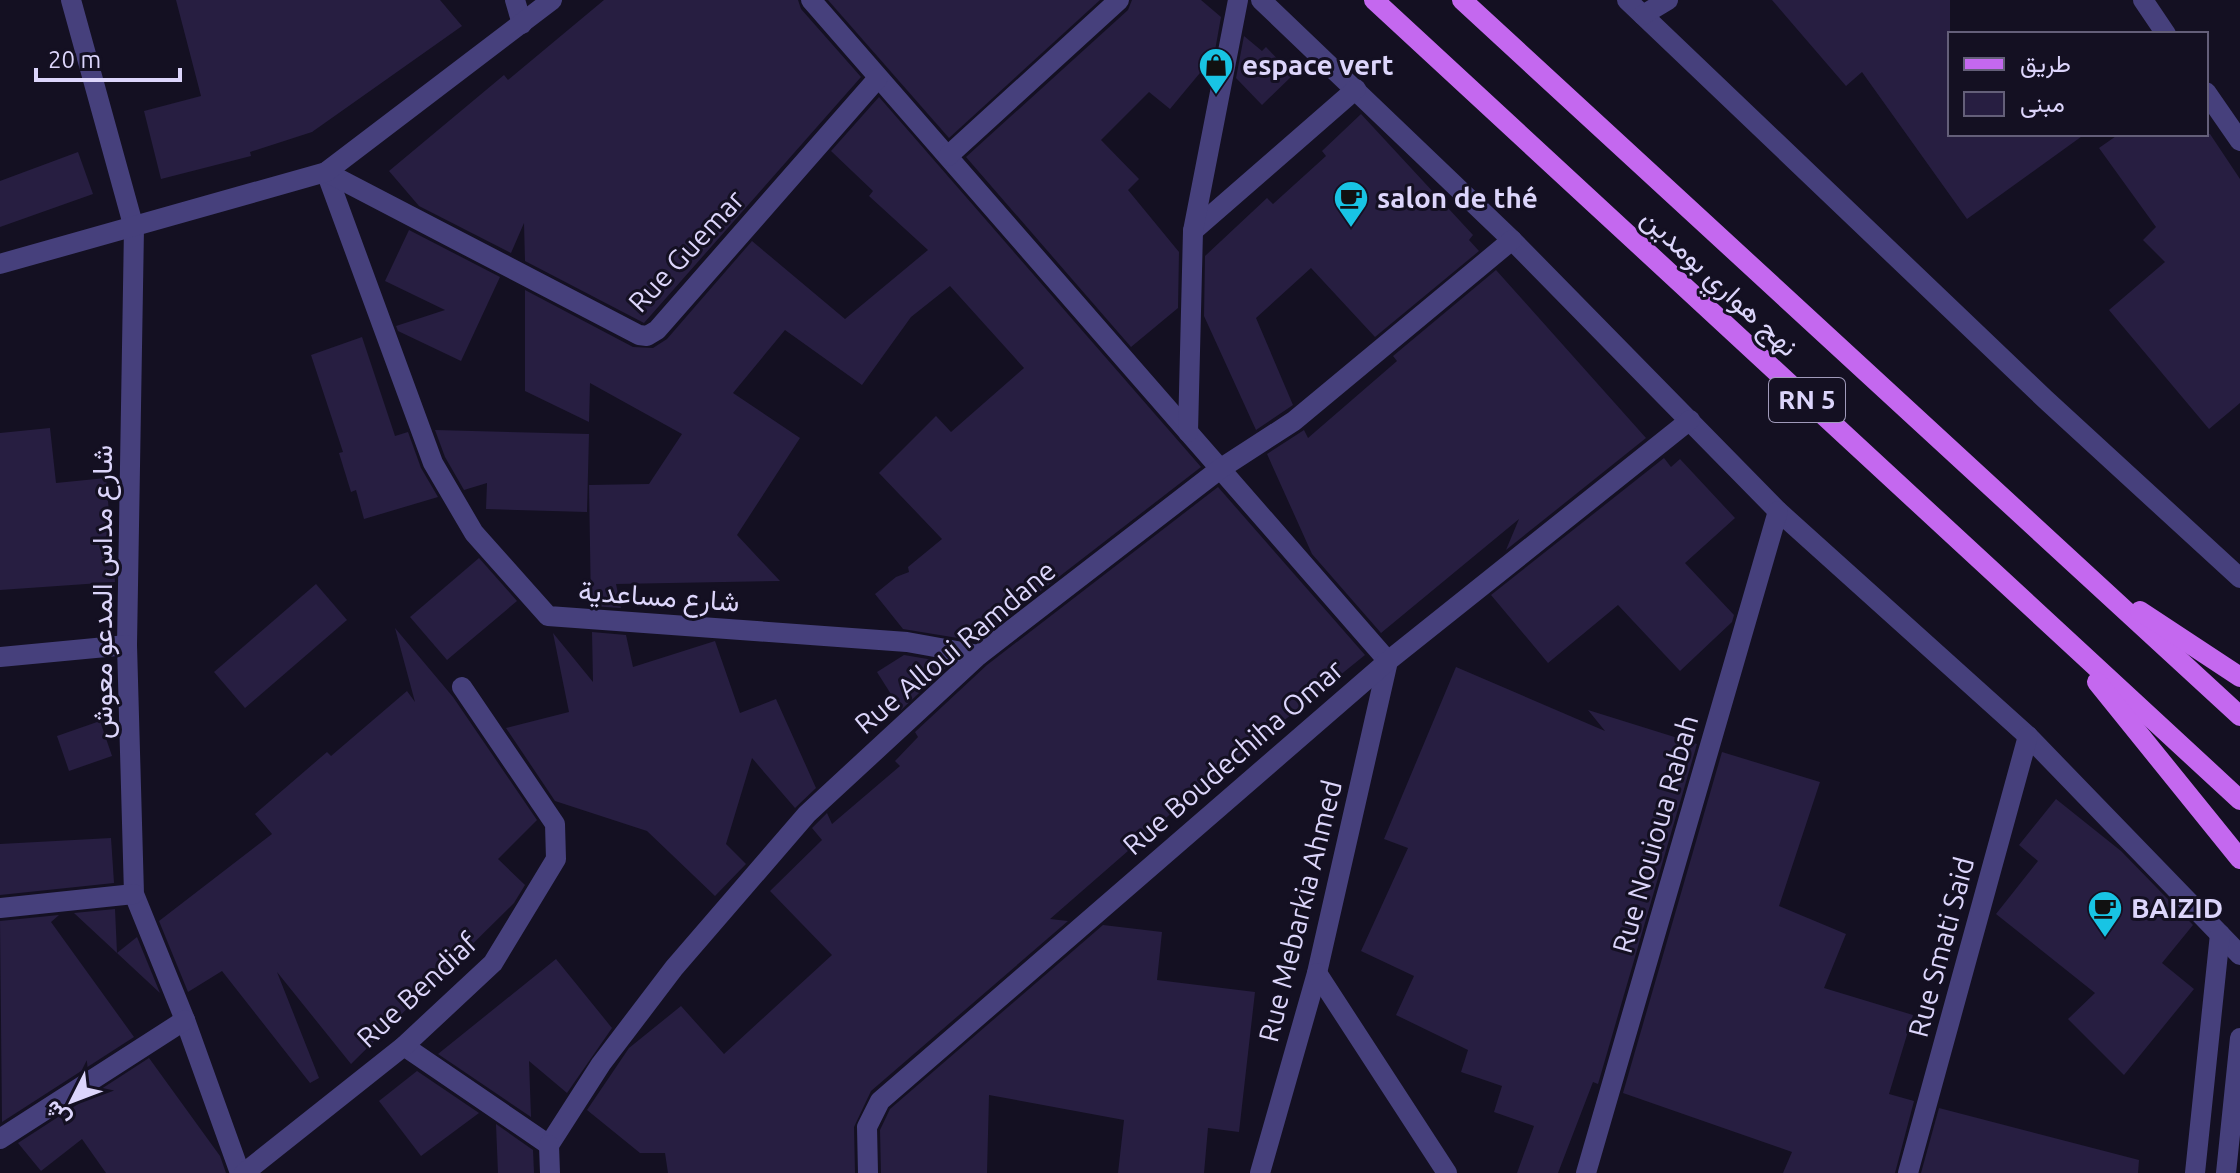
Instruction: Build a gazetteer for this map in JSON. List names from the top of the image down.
{
  "streets": {
    "main road": ["نهج هواري بومدين", "RN 5"],
    "street": [
      "Rue Guemar",
      "شارع مداس المدعو معوش",
      "شارع مساعدية",
      "Rue Alloui Ramdane",
      "Rue Boudechiha Omar",
      "Rue Nouioua Rabah",
      "Rue Mebarkia Ahmed",
      "Rue Smati Said",
      "Rue Bendiaf"
    ]
  },
  "crossings": [
    ["Rue Guemar", "شارع مساعدية"],
    ["شارع مداس المدعو معوش", "Rue Bendiaf"],
    ["شارع مساعدية", "Rue Alloui Ramdane"],
    ["Rue Boudechiha Omar", "Rue Mebarkia Ahmed"]
  ],
  "places": {
    "shop": ["espace vert"],
    "cafe": ["salon de thé", "BAIZID"]
  },
  "legend": ["طريق", "مبنى"],
  "scale_bar": "20 m",
  "north": "bottom left"
}
